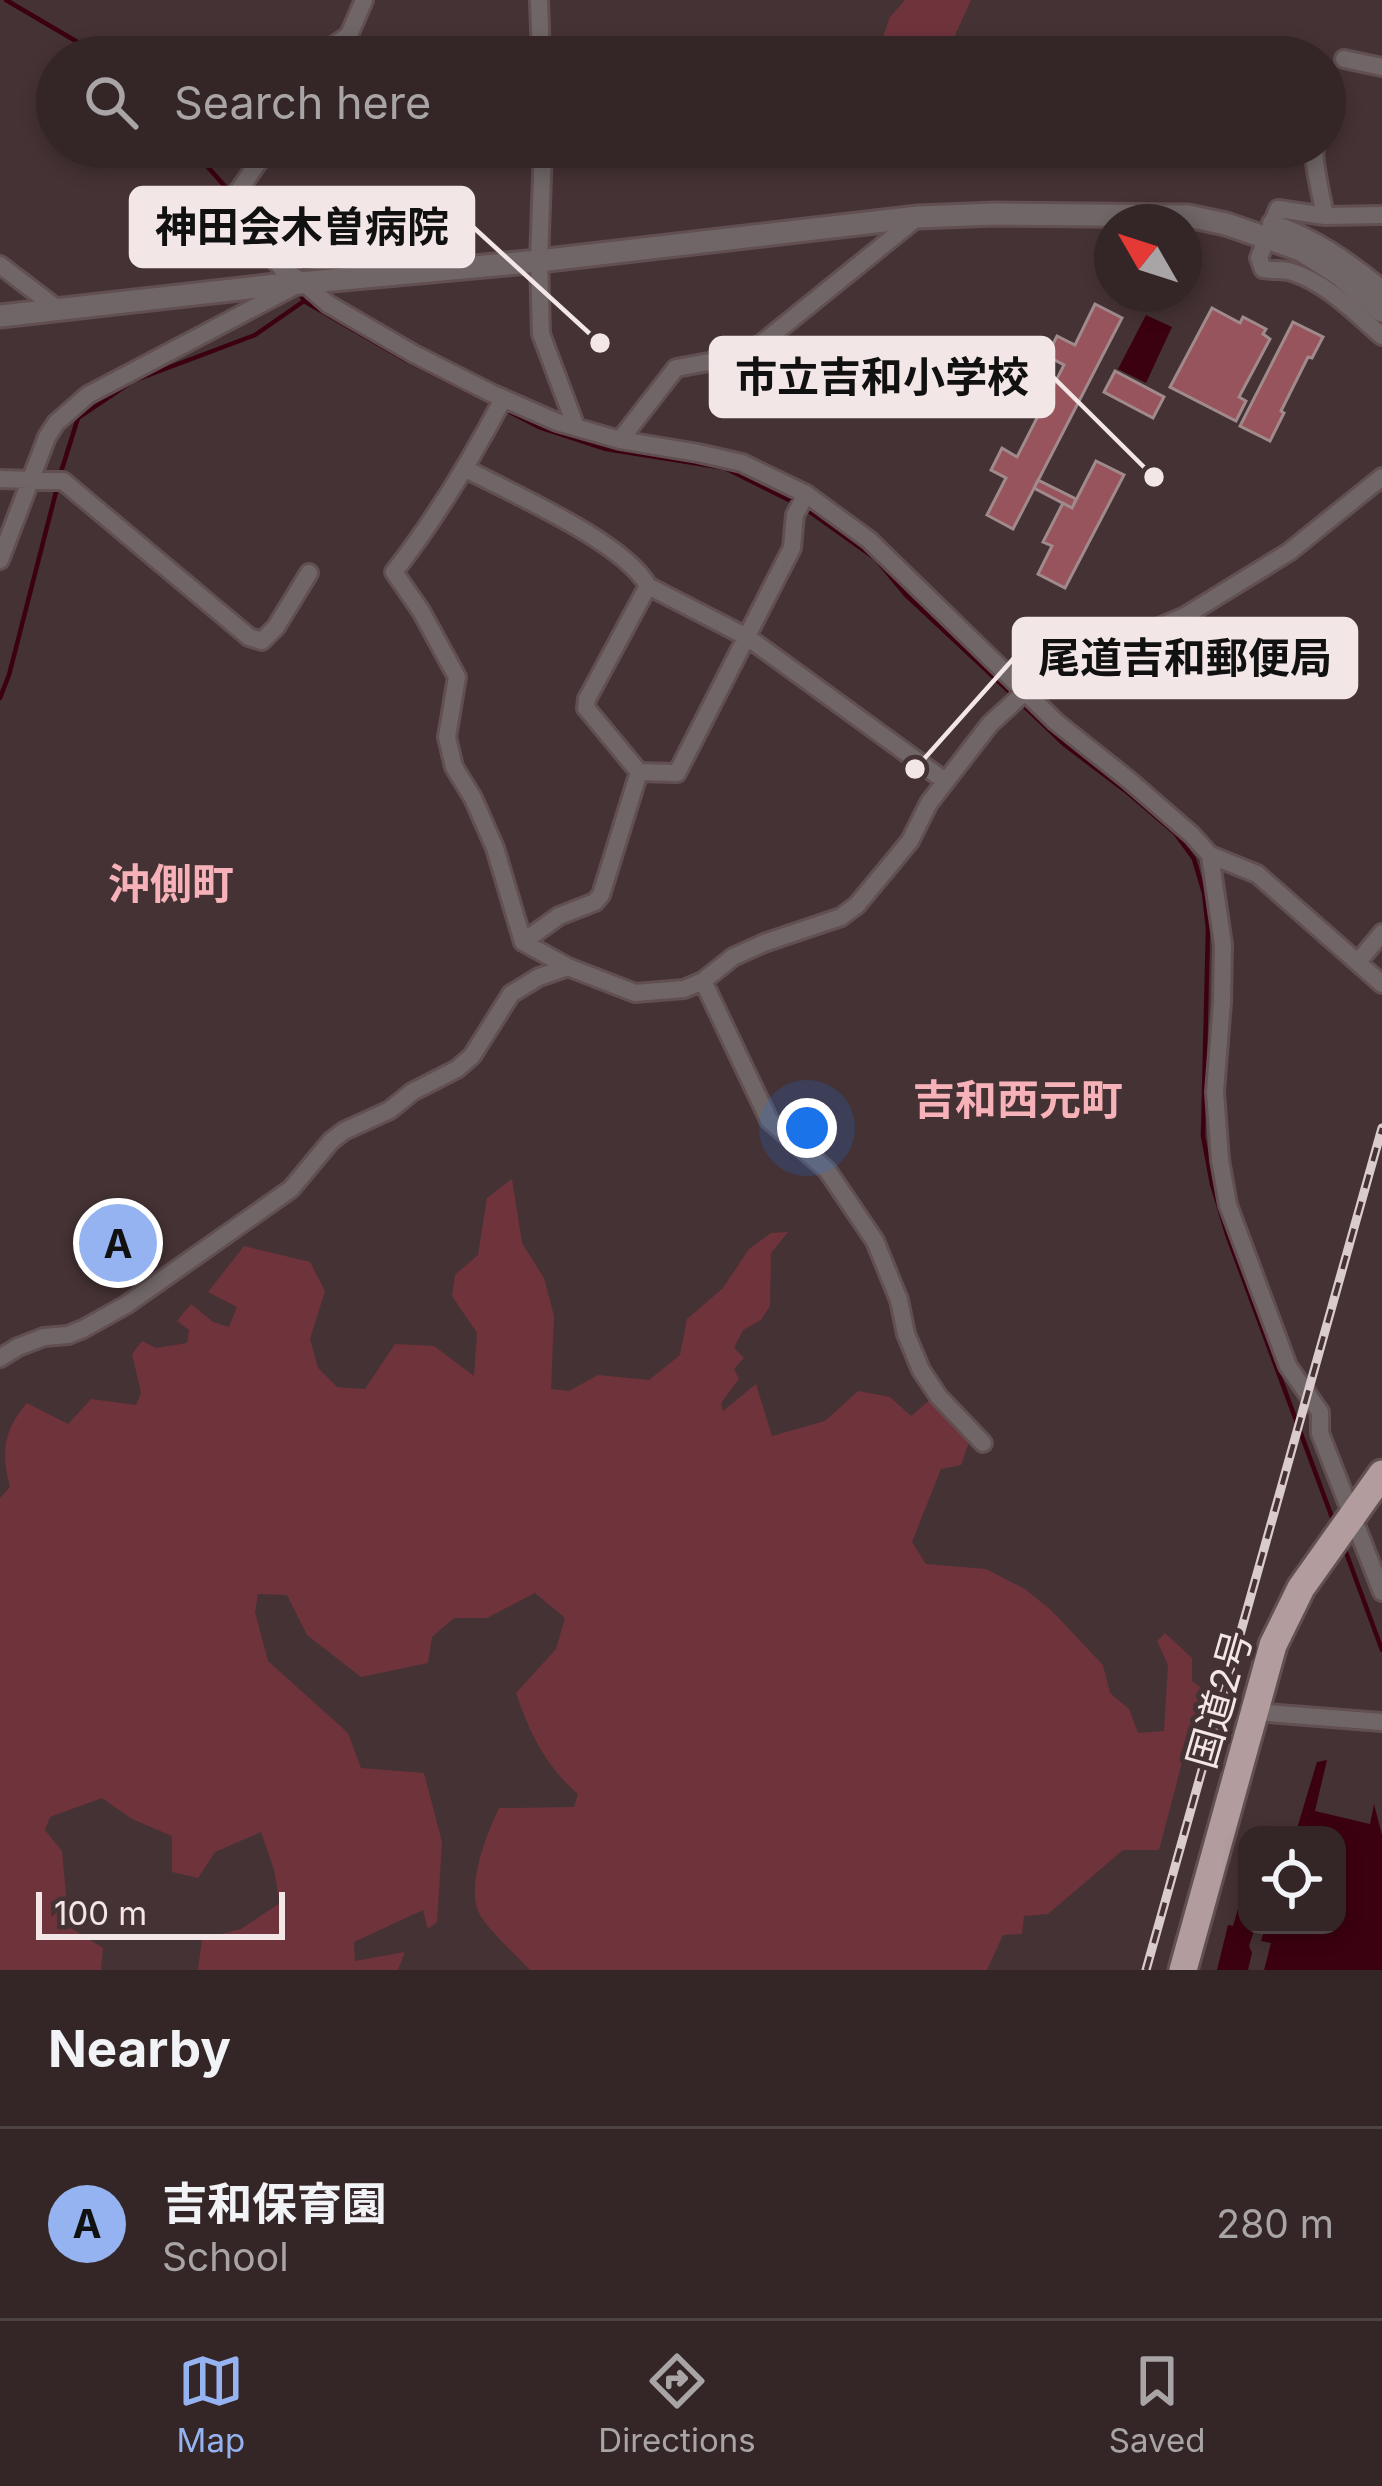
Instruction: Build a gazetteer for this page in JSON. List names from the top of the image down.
{
  "streets": {
    "highway": ["国道2号"]
  },
  "districts": ["沖側町", "吉和西元町"],
  "places": ["神田会木曽病院", "市立吉和小学校", "尾道吉和郵便局"],
  "scale_bar": "100 m",
  "north": "top left",
  "page": {
    "search": "Search here",
    "pins": "A",
    "scale": "100 m",
    "heading": "Nearby",
    "list": [
      {
        "mark": "A",
        "name": "吉和保育園",
        "note": "School",
        "value": "280 m"
      }
    ],
    "nav": ["Map", "Directions", "Saved"]
  }
}
